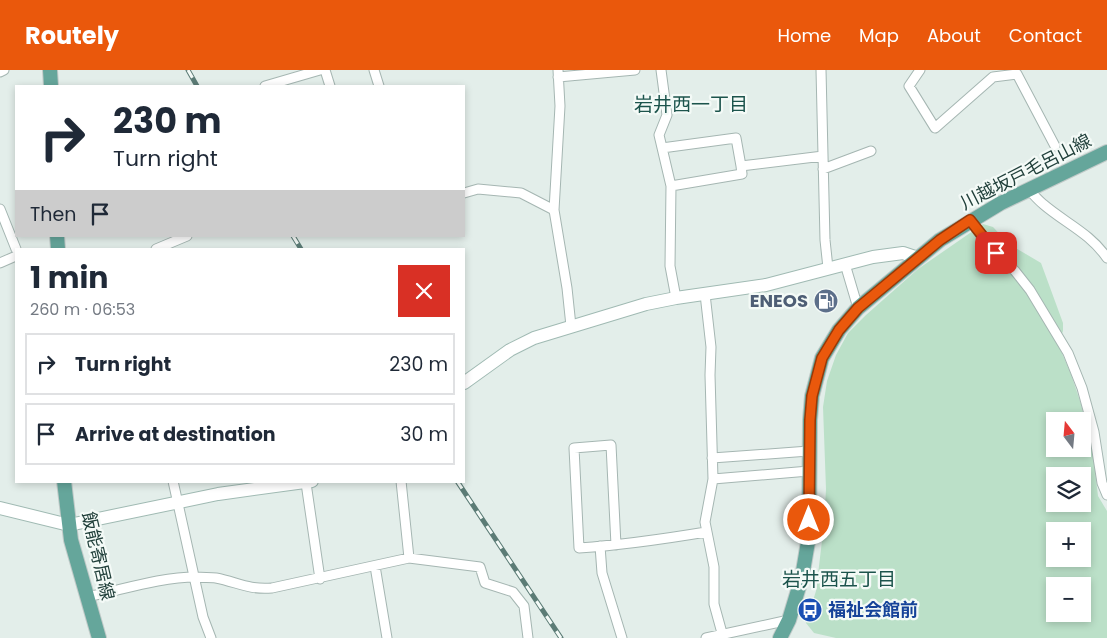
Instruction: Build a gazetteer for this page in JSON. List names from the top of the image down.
{
  "streets": {
    "main road": ["川越坂戸毛呂山線", "飯能寄居線"]
  },
  "districts": ["岩井西一丁目", "岩井西五丁目"],
  "places": {
    "fuel station": ["ENEOS"],
    "bus stop": ["福祉会館前"]
  },
  "north": "top",
  "page": {
    "header": "Routely",
    "nav": [
      "Home",
      "Map",
      "About",
      "Contact"
    ],
    "turn": ["230 m", "Turn right"],
    "then": "Then",
    "heading": ["1 min", "260 m · 06:53"],
    "list": [
      {
        "name": "Turn right",
        "value": "230 m"
      },
      {
        "name": "Arrive at destination",
        "value": "30 m"
      }
    ],
    "map_buttons": ["+", "−"]
  }
}
